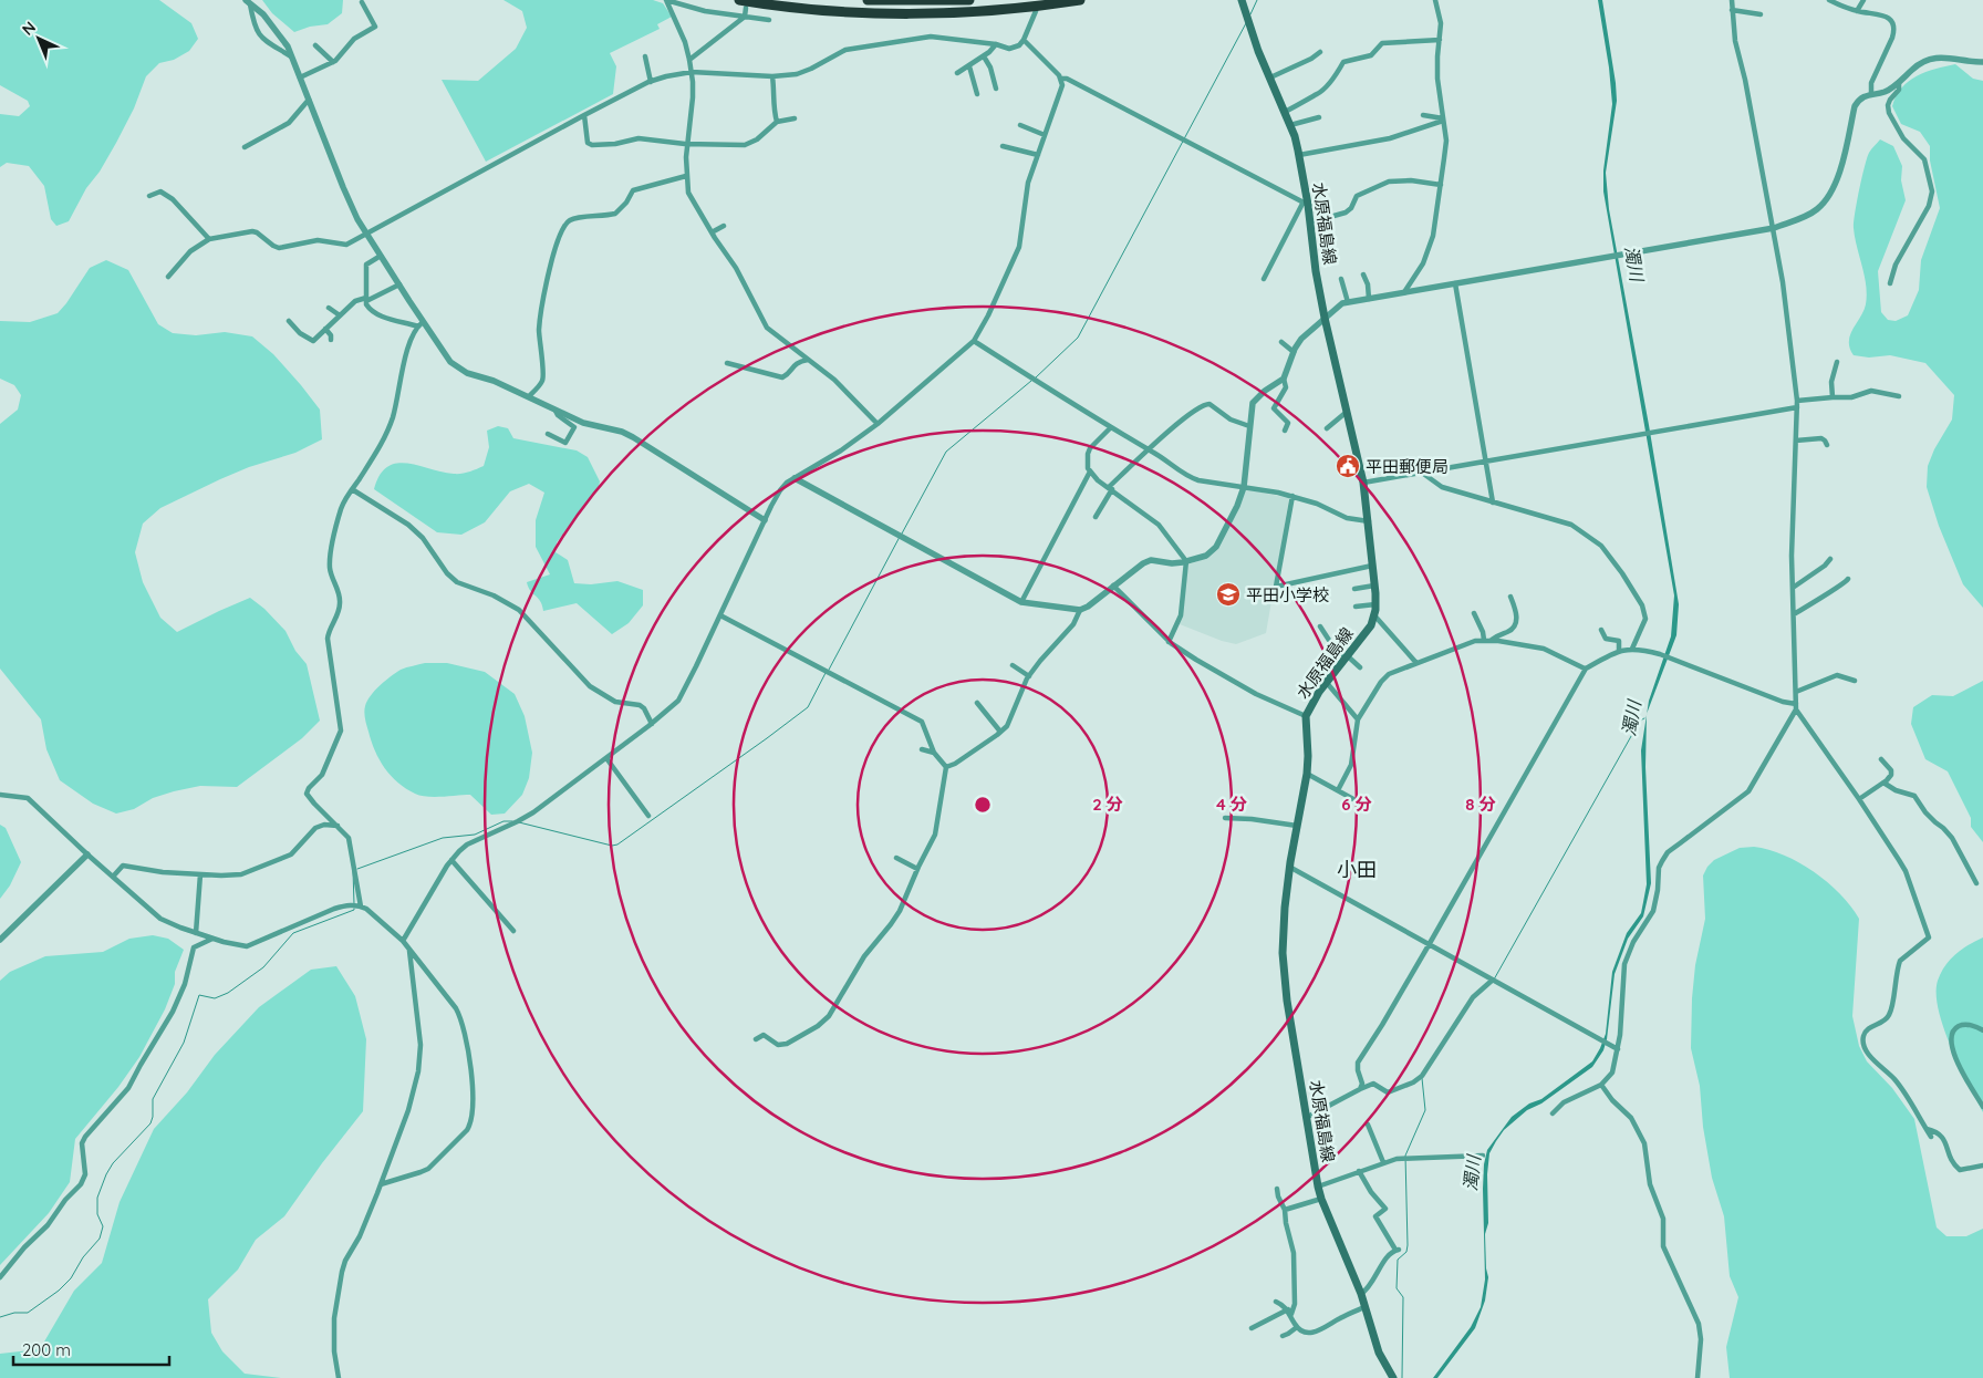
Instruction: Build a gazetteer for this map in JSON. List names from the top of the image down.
{
  "streets": {
    "main road": ["水原福島線"]
  },
  "districts": ["小田"],
  "water": ["濁川"],
  "places": {
    "public building": ["平田郵便局"],
    "school or university": ["平田小学校"]
  },
  "scale_bar": "200 m",
  "north": "top left",
  "rings": [
    "2 分",
    "4 分",
    "6 分",
    "8 分"
  ]
}
